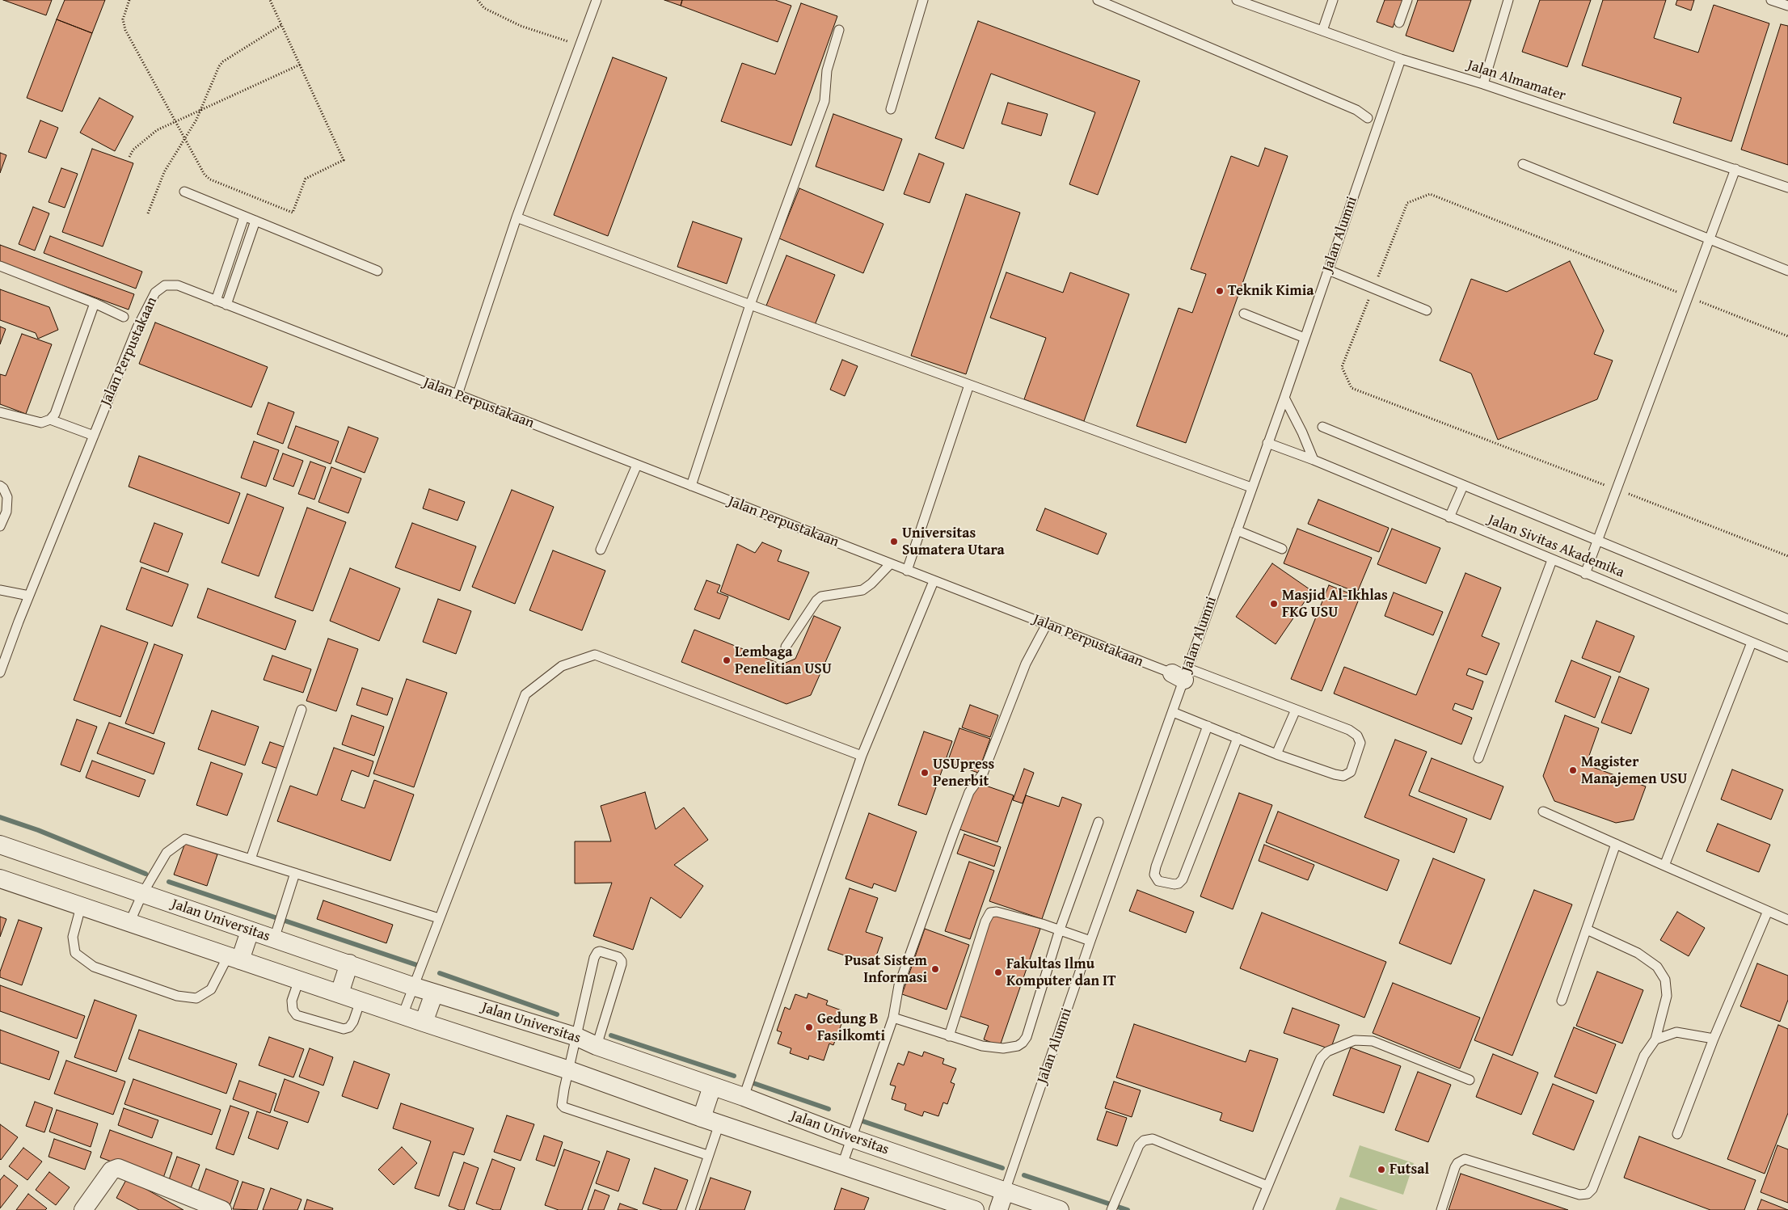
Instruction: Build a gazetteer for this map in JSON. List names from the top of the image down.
{
  "streets": {
    "street": ["Jalan Alumni", "Jalan Universitas"],
    "lane": ["Jalan Almamater", "Jalan Perpustakaan", "Jalan Sivitas Akademika"]
  },
  "crossings": [
    ["Jalan Almamater", "Jalan Alumni"],
    ["Jalan Alumni", "Jalan Perpustakaan"],
    ["Jalan Alumni", "Jalan Sivitas Akademika"],
    ["Jalan Alumni", "Jalan Universitas"]
  ],
  "places": [
    "Teknik Kimia",
    "Universitas Sumatera Utara",
    "Masjid Al-Ikhlas FKG USU",
    "Lembaga Penelitian USU",
    "Magister Manajemen USU",
    "USUpress Penerbit",
    "Pusat Sistem Informasi",
    "Fakultas Ilmu Komputer dan IT",
    "Gedung B Fasilkomti",
    "Futsal"
  ]
}
